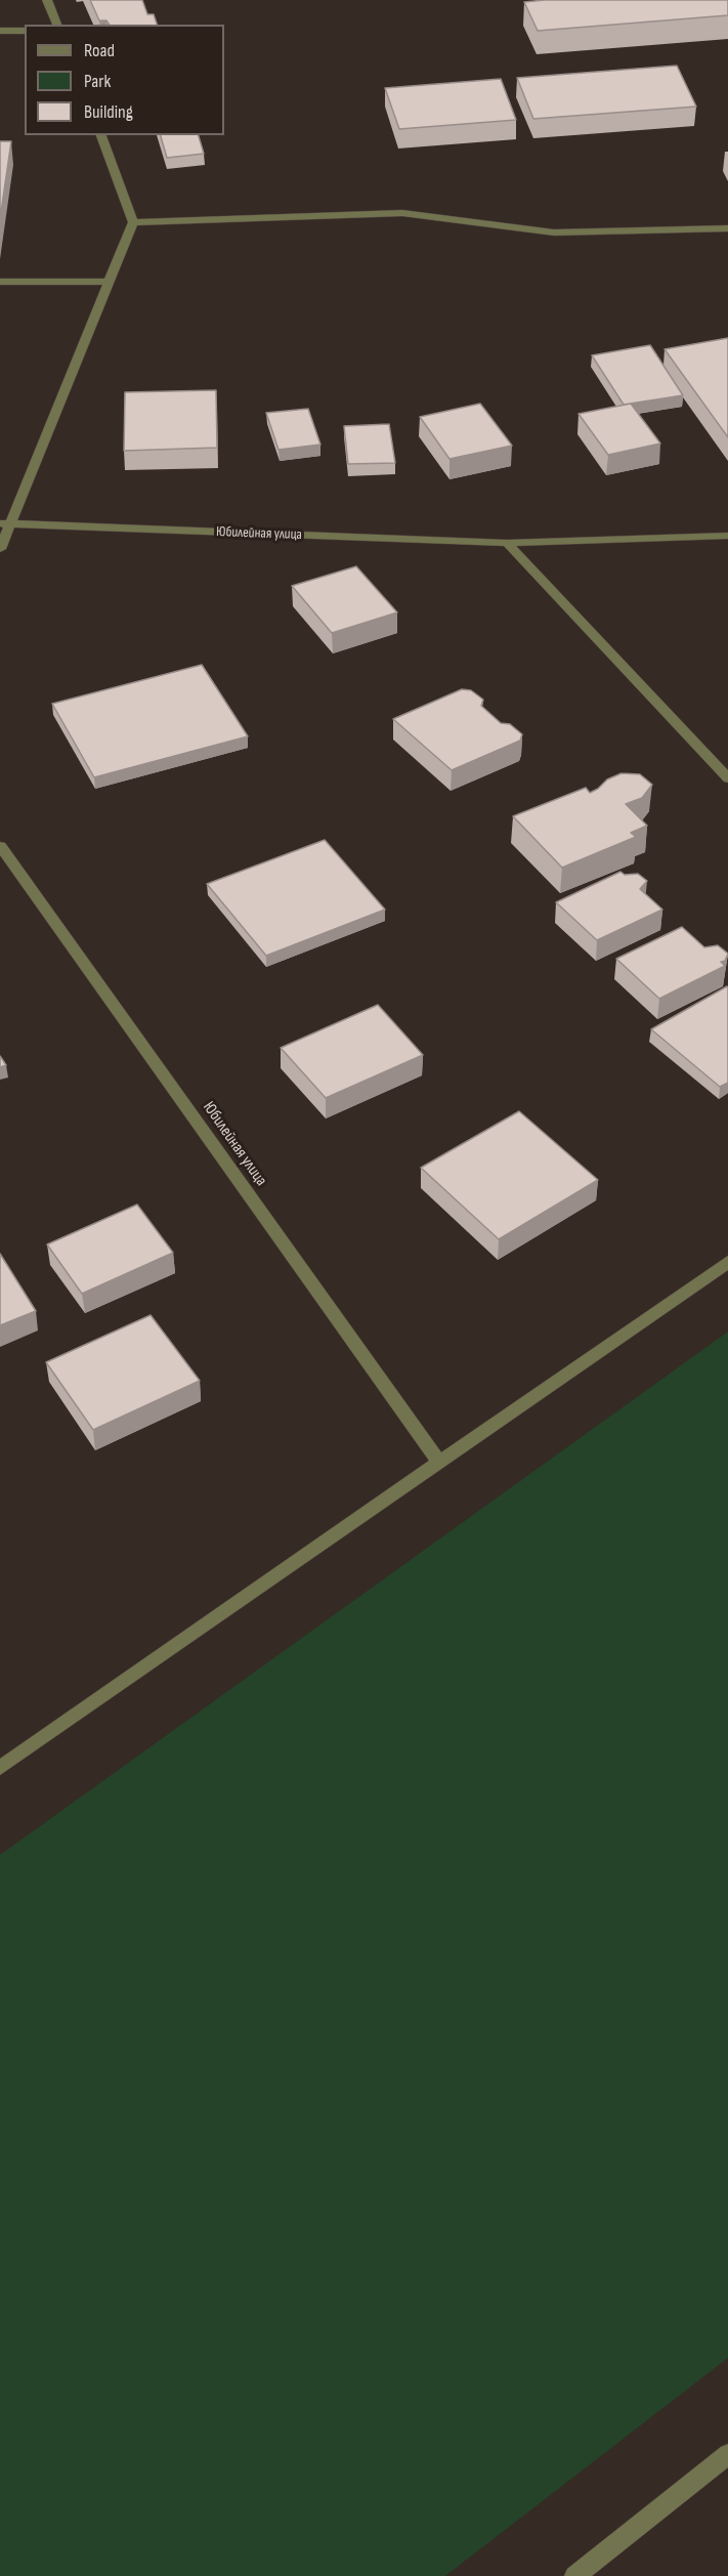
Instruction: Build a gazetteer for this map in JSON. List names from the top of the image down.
{
  "streets": {
    "street": ["Юбилейная улица"]
  },
  "legend": ["Road", "Park", "Building"]
}
